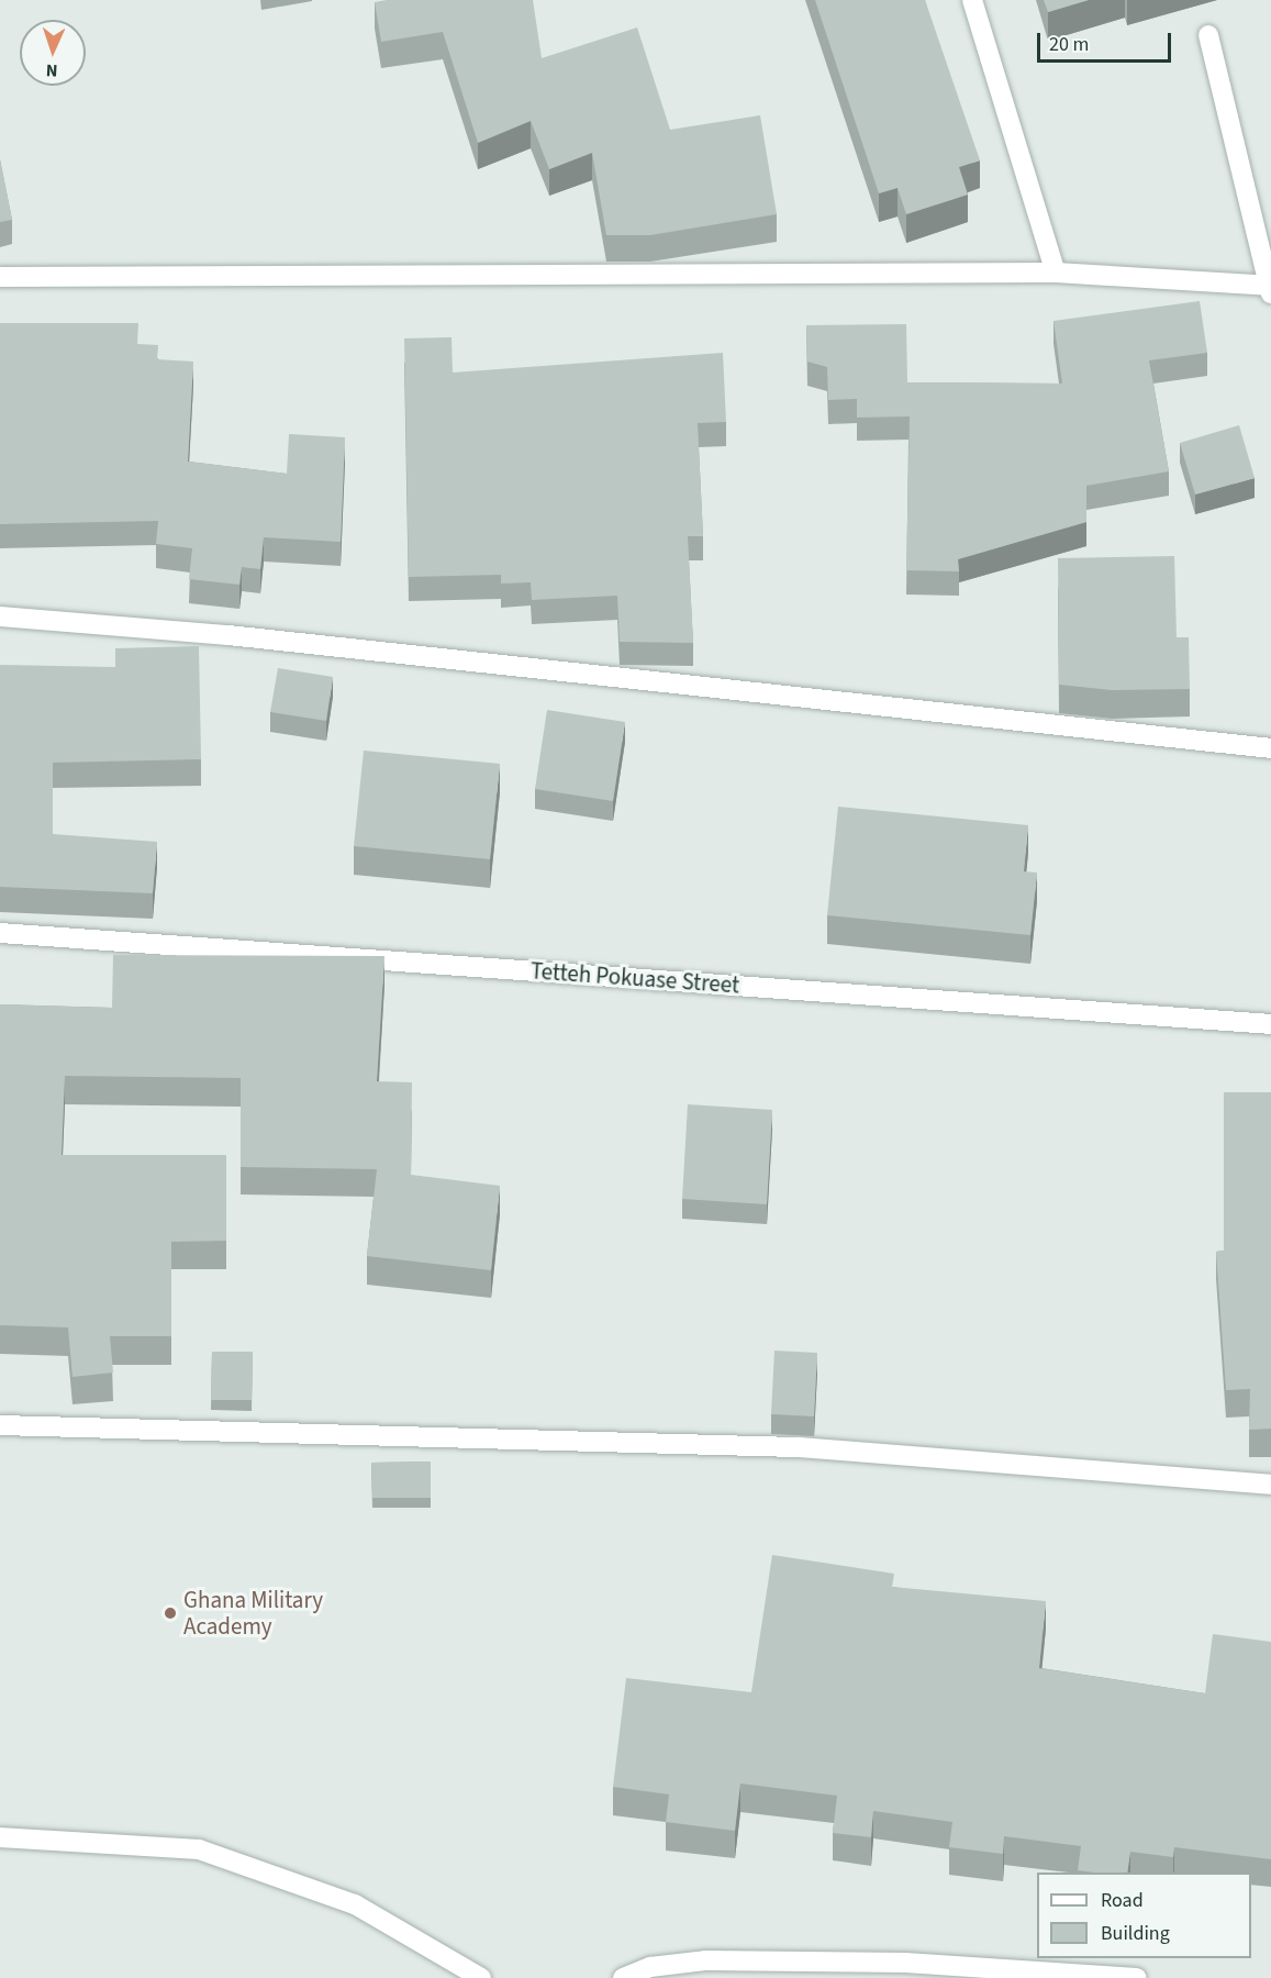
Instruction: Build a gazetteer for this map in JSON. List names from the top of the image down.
{
  "streets": {
    "street": ["Tetteh Pokuase Street"]
  },
  "places": ["Ghana Military Academy"],
  "legend": ["Road", "Building"],
  "scale_bar": "20 m",
  "north": "bottom"
}
